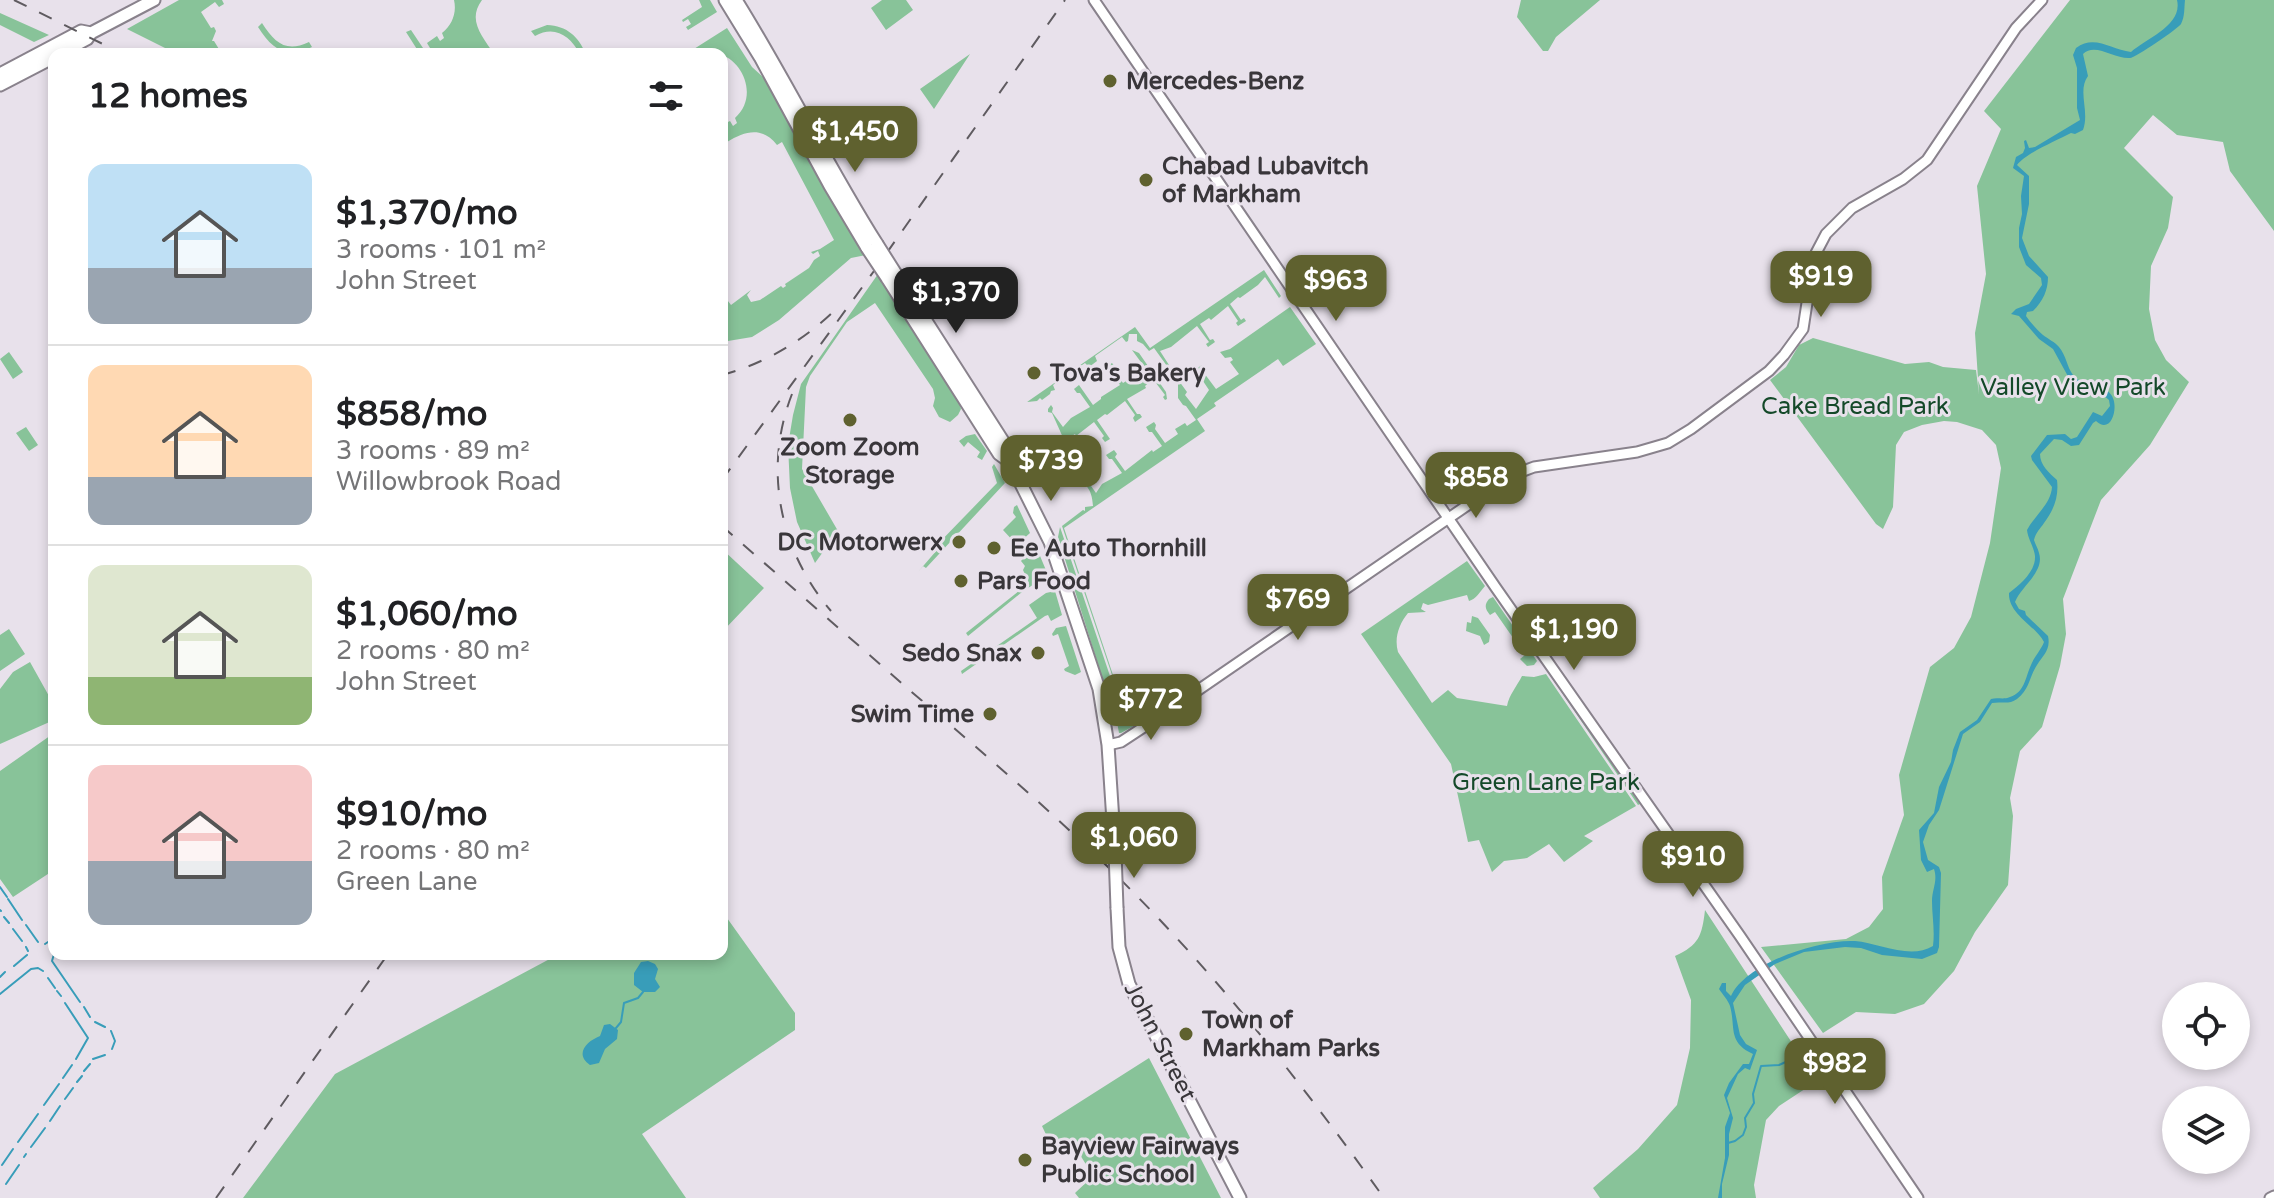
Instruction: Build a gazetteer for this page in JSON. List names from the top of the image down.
{
  "streets": {
    "main road": ["John Street"]
  },
  "parks": ["Valley View Park", "Cake Bread Park", "Green Lane Park"],
  "places": [
    "Mercedes-Benz",
    "Chabad Lubavitch of Markham",
    "Tova's Bakery",
    "Zoom Zoom Storage",
    "DC Motorwerx",
    "Ee Auto Thornhill",
    "Pars Food",
    "Sedo Snax",
    "Swim Time",
    "Town of Markham Parks",
    "Bayview Fairways Public School"
  ],
  "page": {
    "heading": "12 homes",
    "price": [
      "$1,450",
      "$919",
      "$963",
      "$1,370",
      "$739",
      "$858",
      "$769",
      "$1,190",
      "$772",
      "$1,060",
      "$910",
      "$982"
    ],
    "list": [
      {
        "name": "$1,370/mo",
        "note": "3 rooms · 101 m² · John Street"
      },
      {
        "name": "$858/mo",
        "note": "3 rooms · 89 m² · Willowbrook Road"
      },
      {
        "name": "$1,060/mo",
        "note": "2 rooms · 80 m² · John Street"
      },
      {
        "name": "$910/mo",
        "note": "2 rooms · 80 m² · Green Lane"
      }
    ]
  }
}
